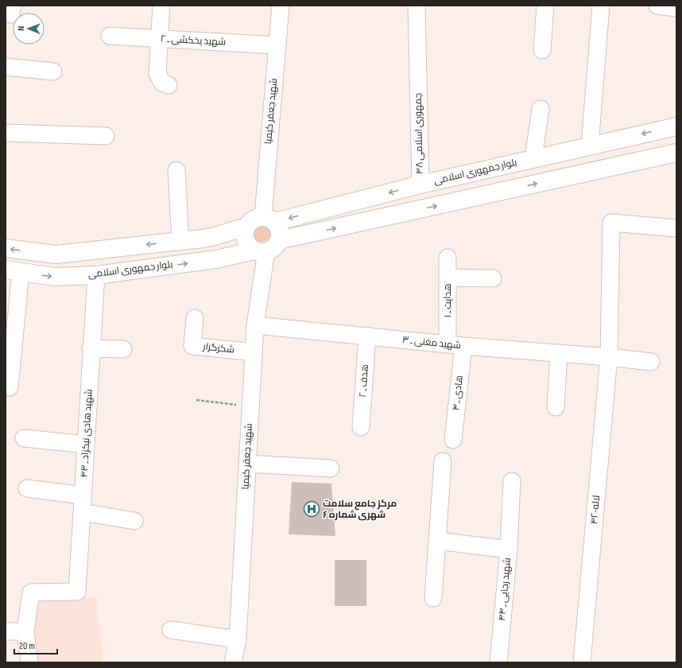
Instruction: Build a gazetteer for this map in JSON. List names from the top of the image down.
{
  "streets": {
    "main road": ["بلوار جمهوری اسلامی"],
    "street": [
      "شهید یخکشی ـ ۲",
      "شهید جعفر کیمیا",
      "جمهوری اسلامی ۴۸",
      "هدایت ـ ۱",
      "شهید مغنی ـ ۳",
      "شکرگزار",
      "هدف ـ ۲",
      "هادی ـ ۴",
      "شهید هادی نیکزاد ـ ۴۳",
      "لاله-۴۲",
      "شهید رجایی ـ ۴۴"
    ]
  },
  "crossings": [
    ["شهید یخکشی ـ ۲", "شهید جعفر کیمیا"],
    ["شهید جعفر کیمیا", "بلوار جمهوری اسلامی"],
    ["شهید جعفر کیمیا", "شهید مغنی ـ ۳"],
    ["شهید جعفر کیمیا", "شکرگزار"],
    ["جمهوری اسلامی ۴۸", "بلوار جمهوری اسلامی"],
    ["بلوار جمهوری اسلامی", "شهید هادی نیکزاد ـ ۴۳"],
    ["هدایت ـ ۱", "شهید مغنی ـ ۳"],
    ["هدایت ـ ۱", "هادی ـ ۴"],
    ["شهید مغنی ـ ۳", "هدف ـ ۲"],
    ["شهید مغنی ـ ۳", "هادی ـ ۴"],
    ["شهید مغنی ـ ۳", "لاله-۴۲"]
  ],
  "places": {
    "hospital": ["مرکز جامع سلامت شهری شماره ۶"]
  },
  "scale_bar": "20 m",
  "north": "left"
}
